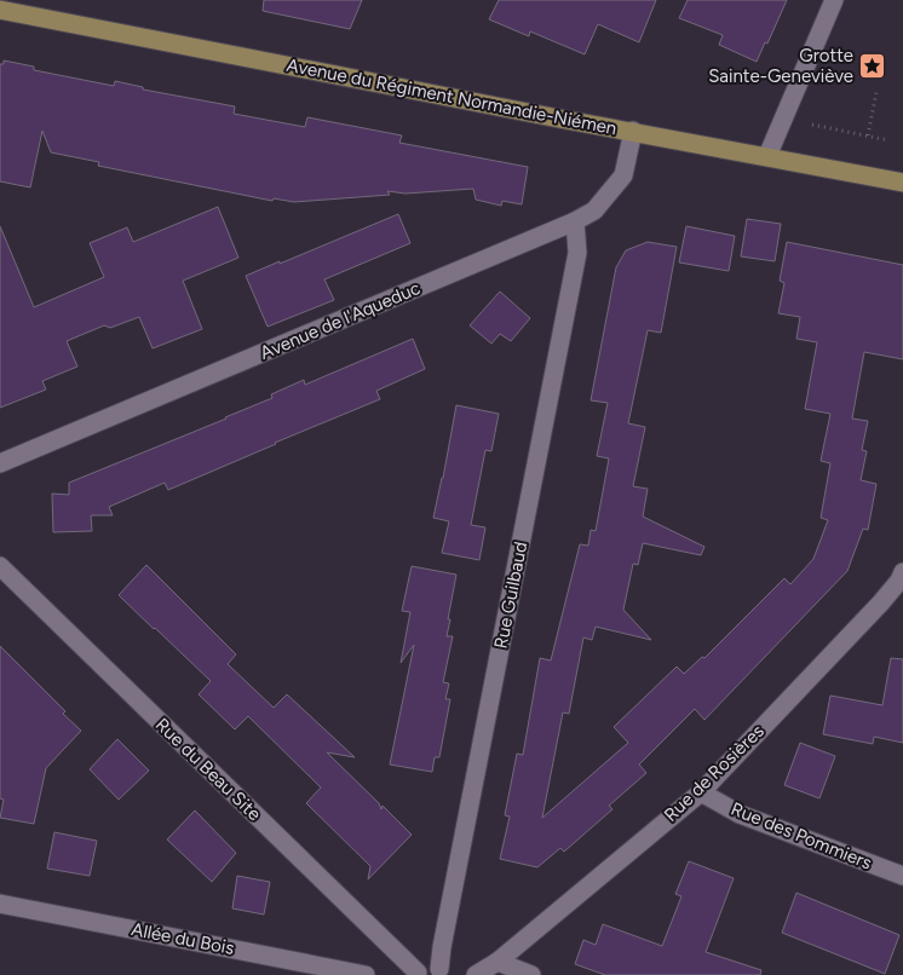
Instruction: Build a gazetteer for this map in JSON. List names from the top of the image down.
{
  "streets": {
    "main road": ["Avenue du Régiment Normandie-Niémen"],
    "street": [
      "Avenue de l'Aqueduc",
      "Rue Guilbaud",
      "Rue du Beau Site",
      "Rue de Rosières",
      "Rue des Pommiers",
      "Allée du Bois"
    ]
  },
  "crossings": [
    ["Avenue du Régiment Normandie-Niémen", "Avenue de l'Aqueduc"],
    ["Avenue de l'Aqueduc", "Rue Guilbaud"],
    ["Rue de Rosières", "Rue des Pommiers"]
  ],
  "places": {
    "place": ["Grotte Sainte-Geneviève"]
  }
}
